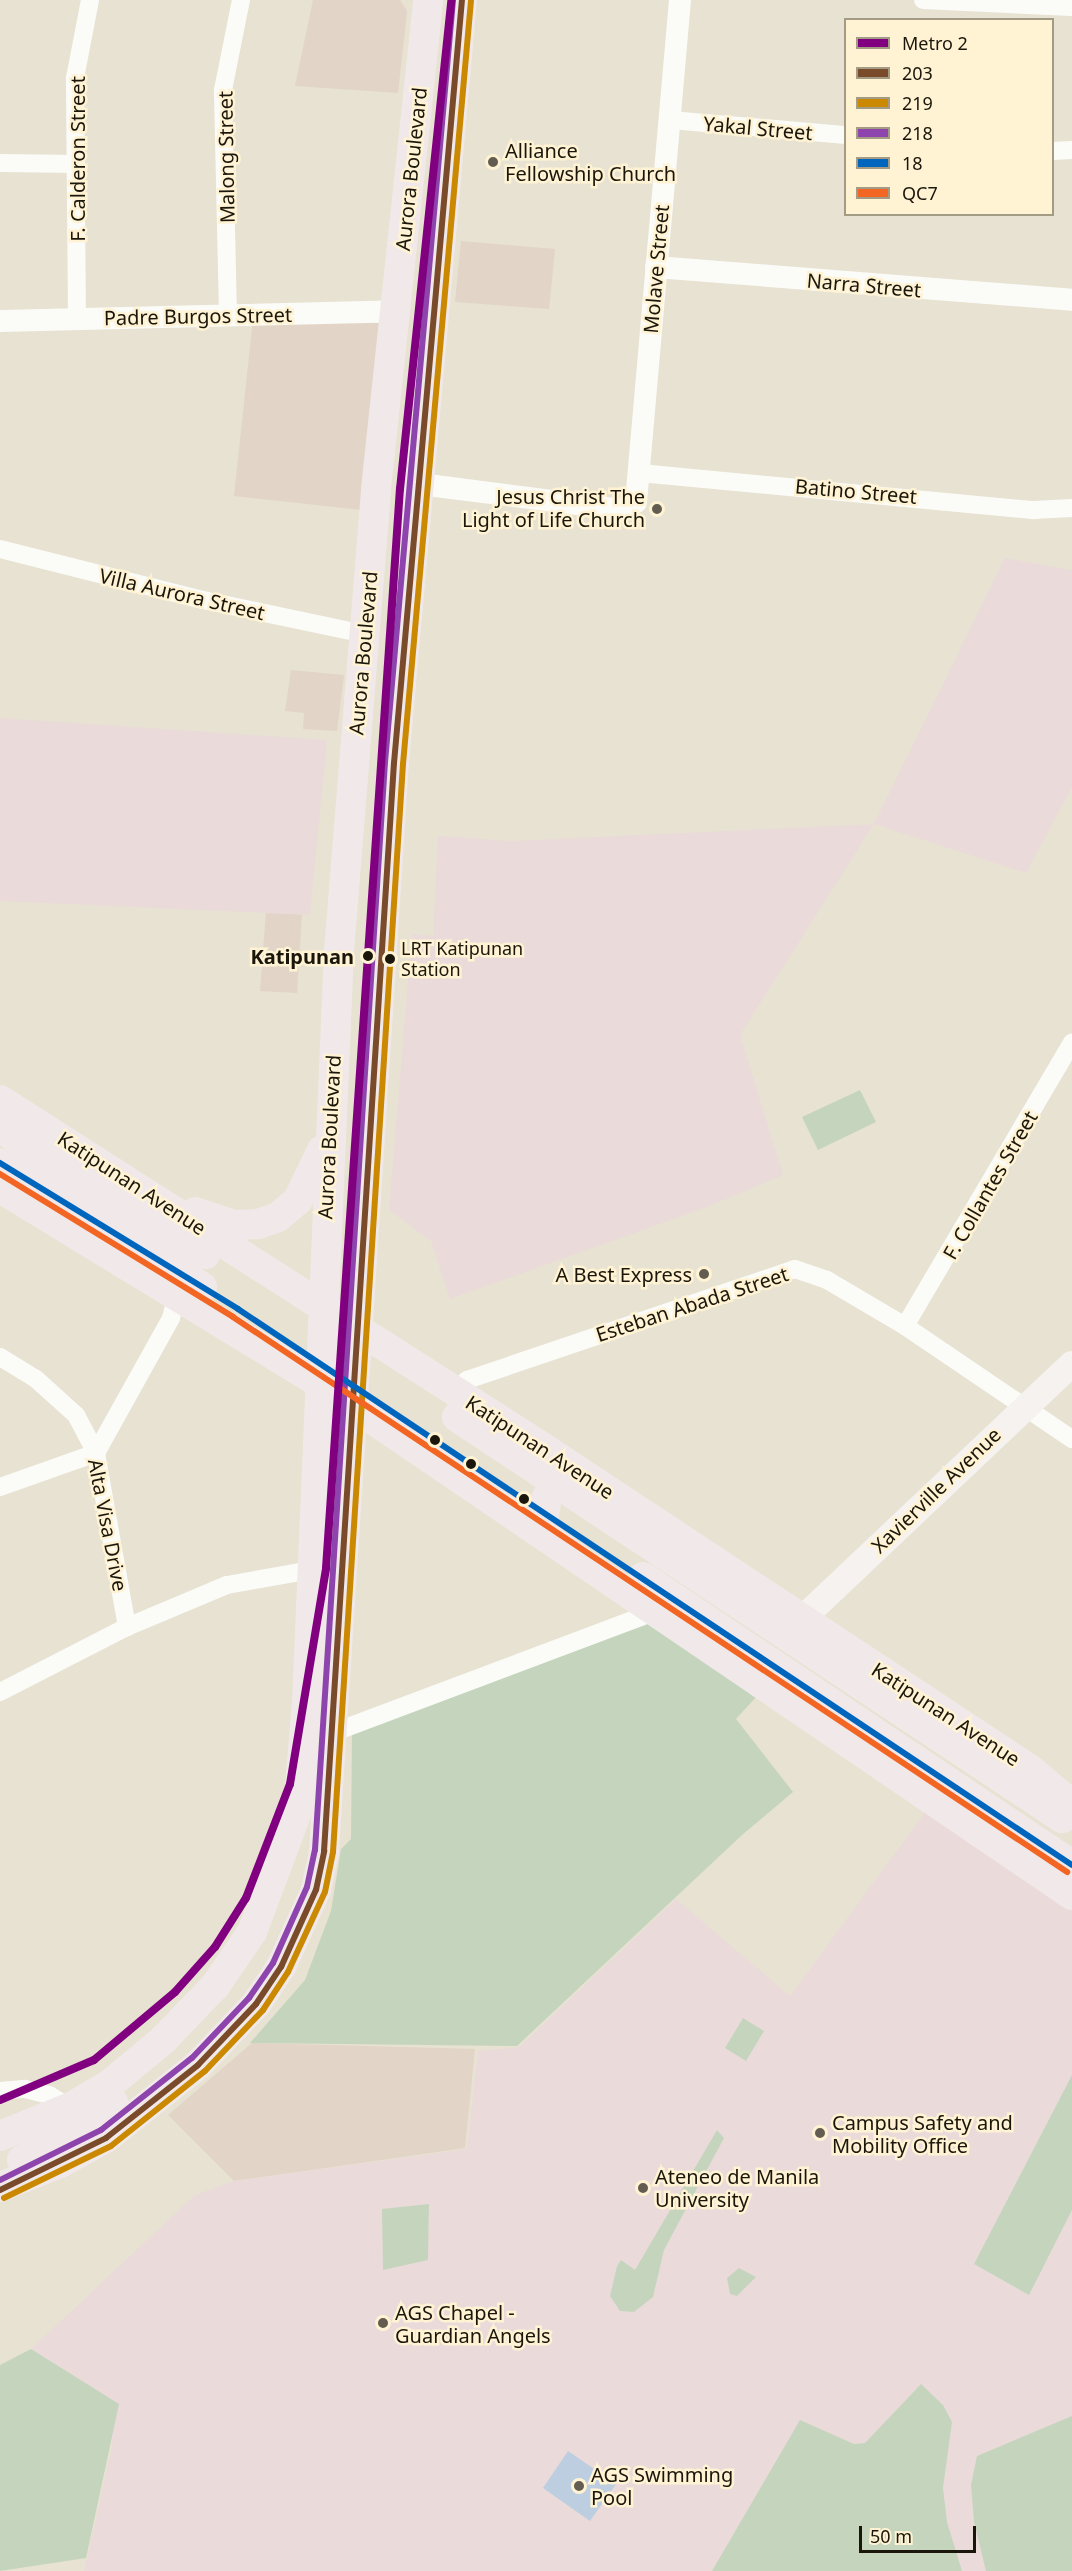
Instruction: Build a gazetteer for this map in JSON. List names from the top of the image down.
{
  "streets": {
    "main road": ["Aurora Boulevard", "Katipunan Avenue", "Xavierville Avenue"],
    "street": [
      "Yakal Street",
      "Malong Street",
      "F. Calderon Street",
      "Molave Street",
      "Narra Street",
      "Padre Burgos Street",
      "Batino Street",
      "Villa Aurora Street",
      "F. Collantes Street",
      "Esteban Abada Street",
      "Alta Visa Drive"
    ]
  },
  "crossings": [
    ["Yakal Street", "Molave Street"],
    ["Malong Street", "Padre Burgos Street"],
    ["F. Calderon Street", "Padre Burgos Street"],
    ["Aurora Boulevard", "Molave Street"],
    ["Aurora Boulevard", "Padre Burgos Street"],
    ["Aurora Boulevard", "Villa Aurora Street"],
    ["Aurora Boulevard", "Katipunan Avenue"],
    ["Molave Street", "Narra Street"],
    ["Molave Street", "Batino Street"],
    ["Katipunan Avenue", "Esteban Abada Street"],
    ["Katipunan Avenue", "Xavierville Avenue"],
    ["F. Collantes Street", "Esteban Abada Street"],
    ["Esteban Abada Street", "Xavierville Avenue"]
  ],
  "places": [
    "Alliance Fellowship Church",
    "Jesus Christ The Light of Life Church",
    "Katipunan",
    "LRT Katipunan Station",
    "A Best Express",
    "Campus Safety and Mobility Office",
    "Ateneo de Manila University",
    "AGS Chapel - Guardian Angels",
    "AGS Swimming Pool"
  ],
  "lines": [
    "metro line 2",
    "transit line 203",
    "transit line 218",
    "transit line 219",
    "transit line 18",
    "transit line QC7"
  ],
  "legend": [
    "Metro 2",
    "203",
    "219",
    "218",
    "18",
    "QC7"
  ],
  "scale_bar": "50 m"
}
